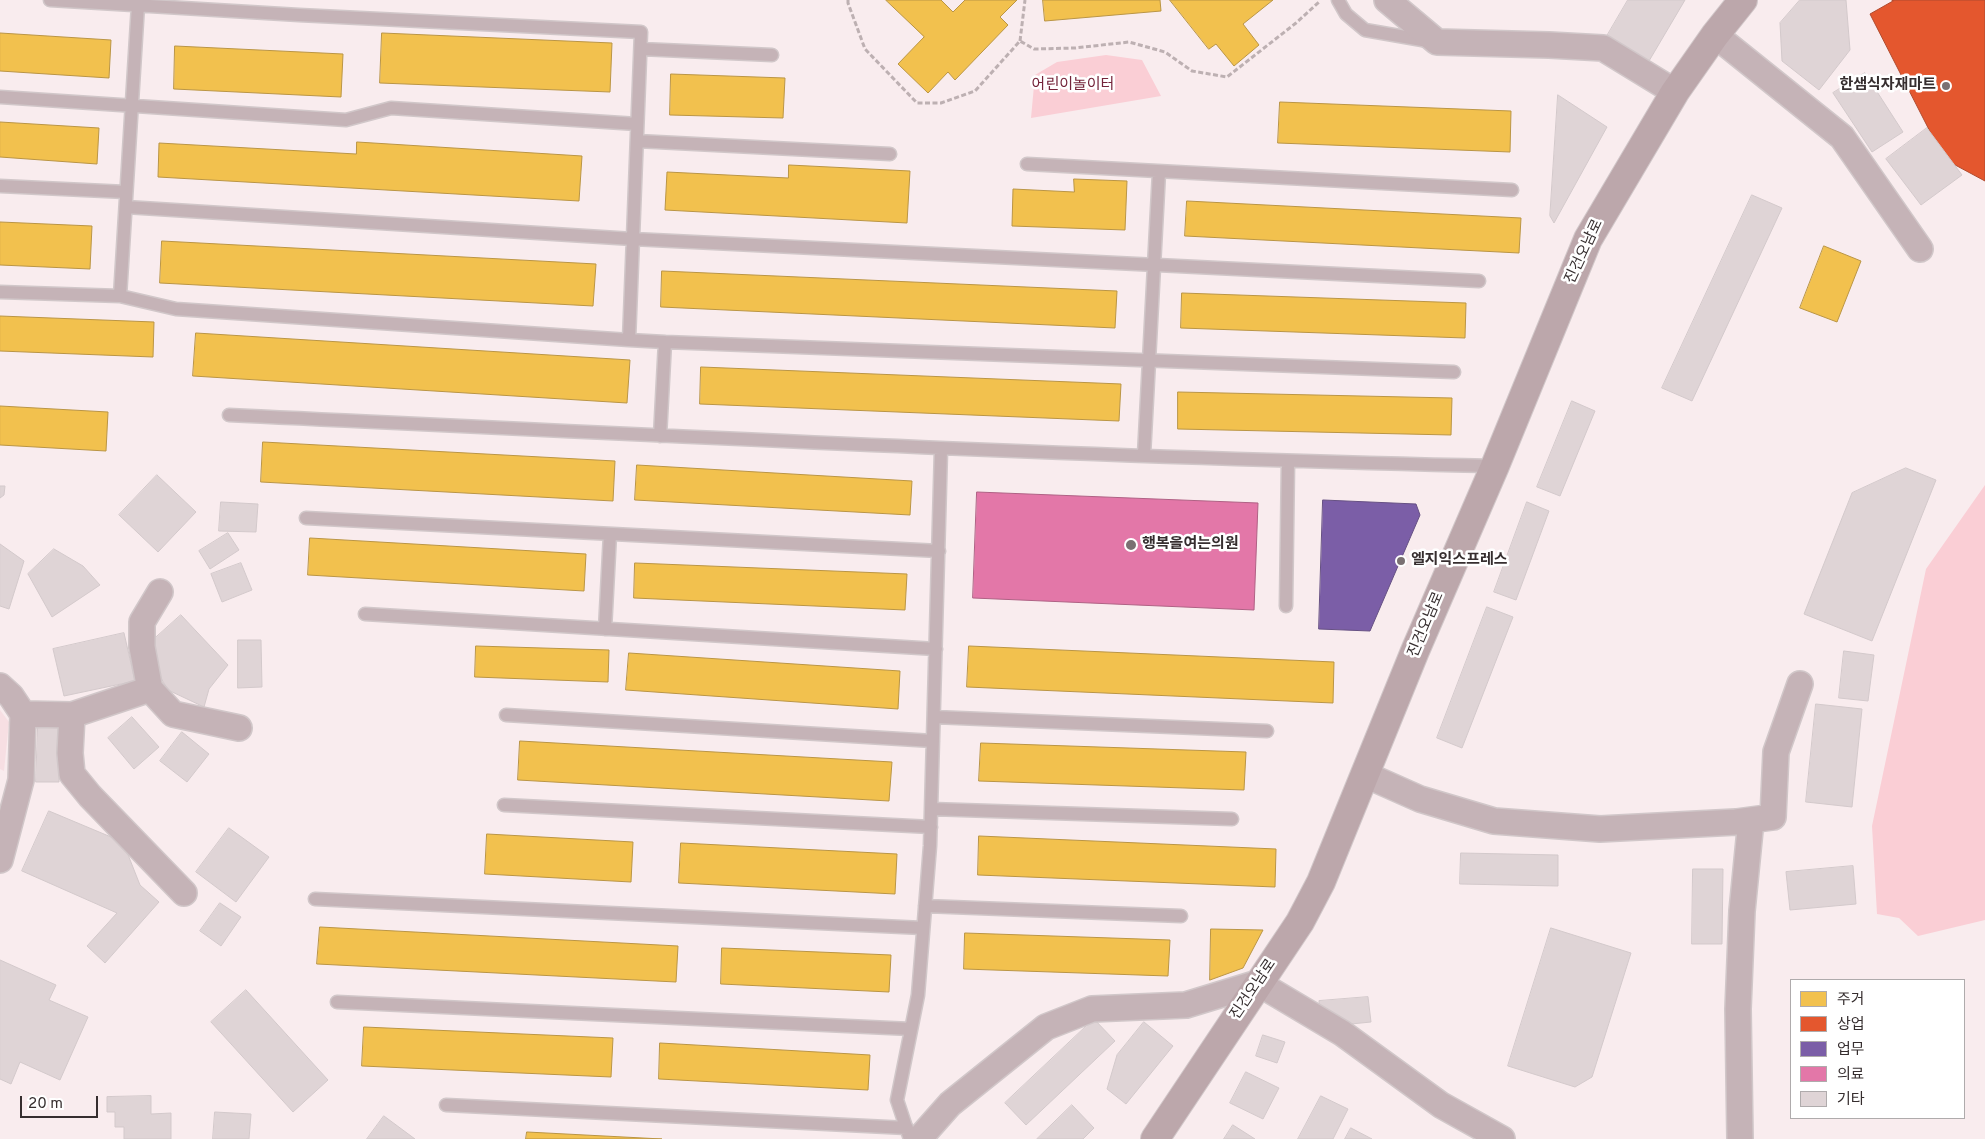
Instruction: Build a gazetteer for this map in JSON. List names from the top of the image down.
{
  "streets": {
    "main road": ["진건오남로"]
  },
  "parks": ["어린이놀이터"],
  "places": ["한샘식자재마트", "행복을여는의원", "엘지익스프레스"],
  "legend": [
    "주거",
    "상업",
    "업무",
    "의료",
    "기타"
  ],
  "scale_bar": "20 m"
}
